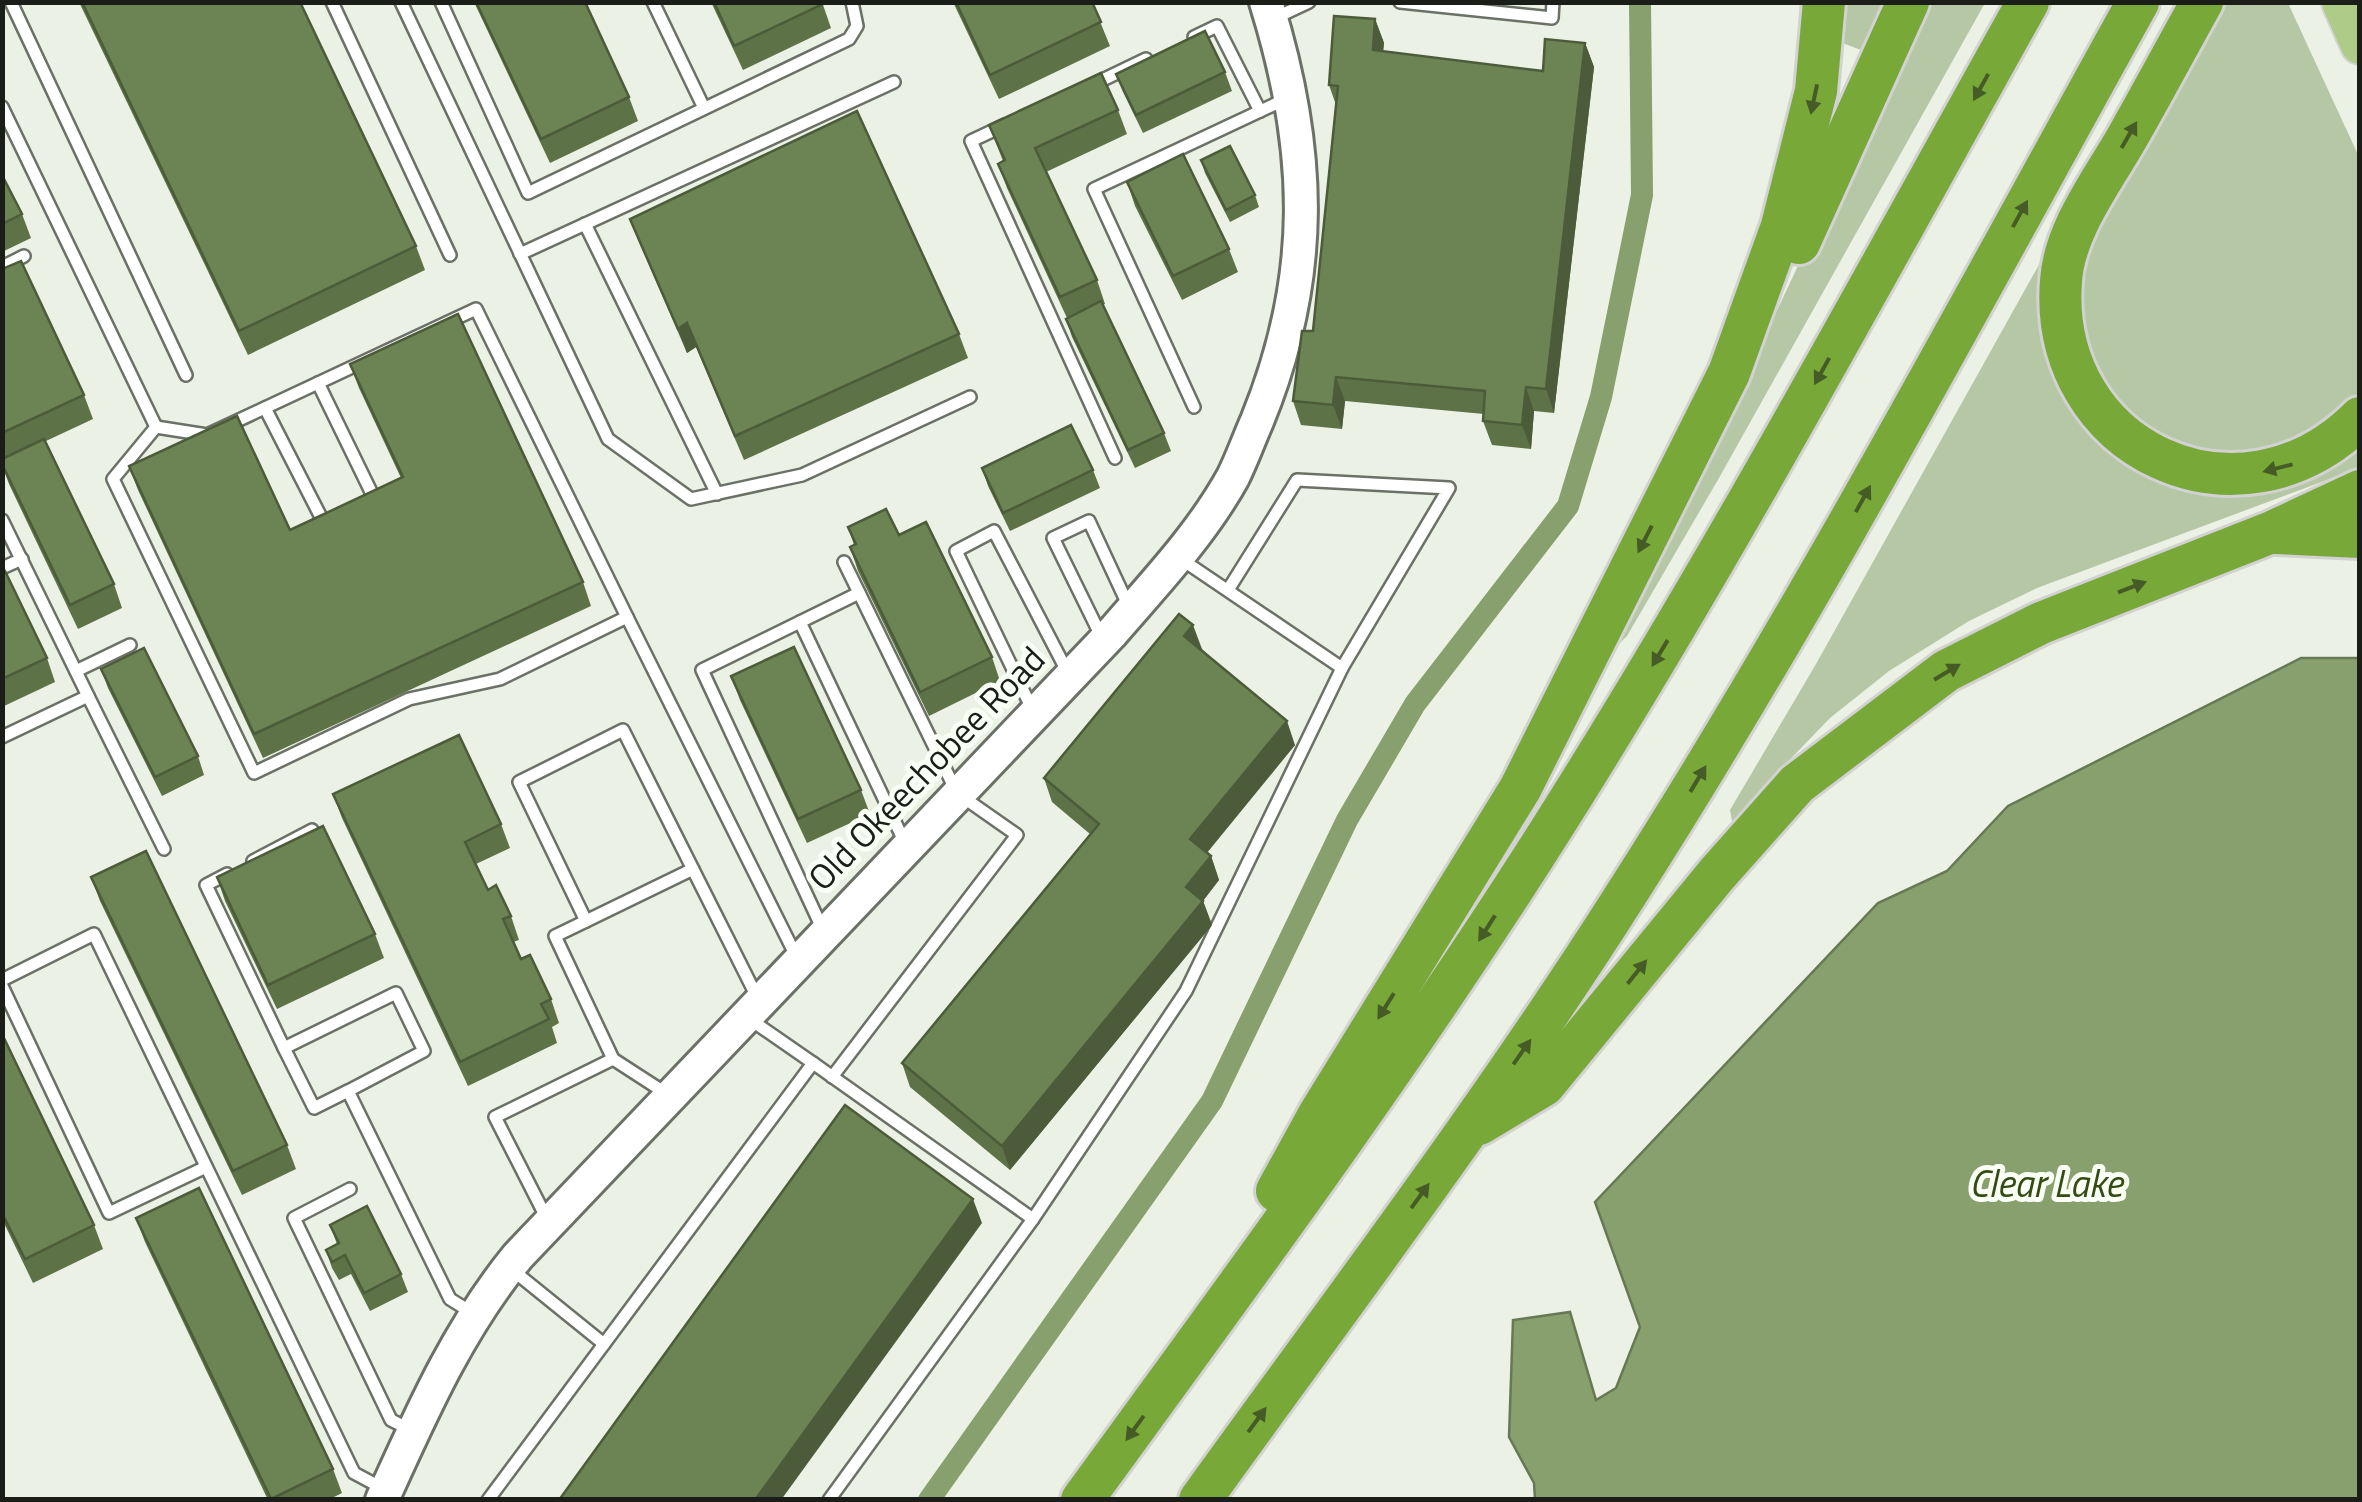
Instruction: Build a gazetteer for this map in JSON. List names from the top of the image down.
{
  "streets": {
    "street": ["Old Okeechobee Road"]
  },
  "water": ["Clear Lake"]
}
